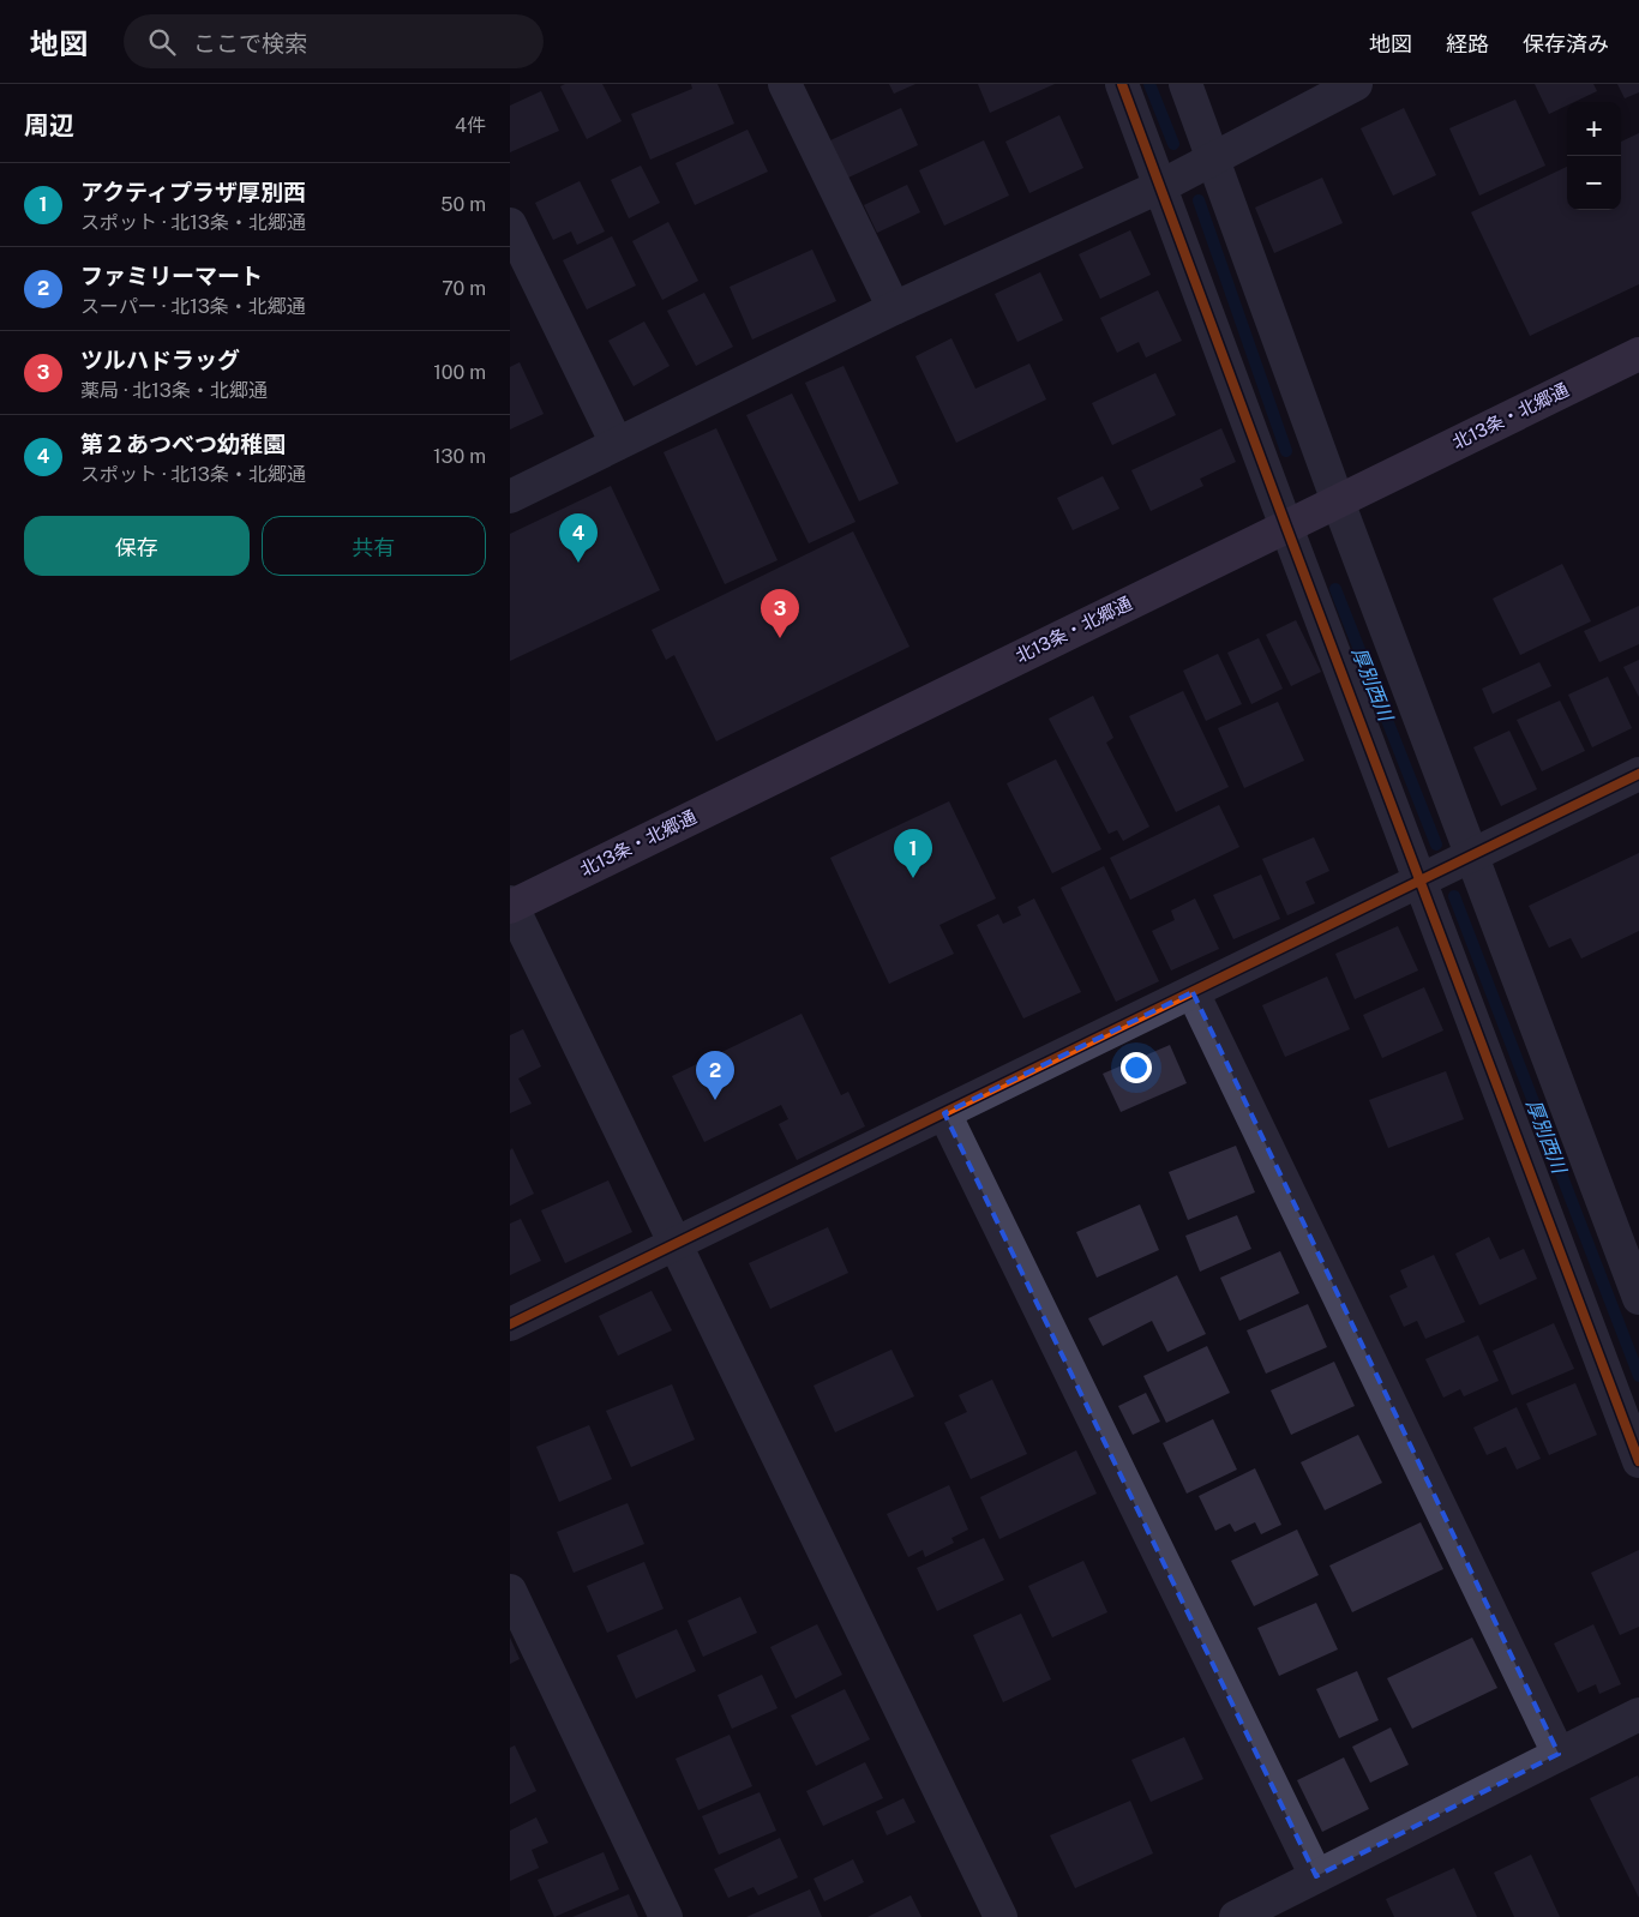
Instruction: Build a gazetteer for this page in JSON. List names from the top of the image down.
{
  "streets": {
    "main road": ["北13条・北郷通"]
  },
  "water": ["厚別西川"],
  "page": {
    "header": "地図",
    "search": "ここで検索",
    "nav": ["地図", "経路", "保存済み"],
    "heading": ["周辺", "4件"],
    "map_buttons": ["+", "−"],
    "list": [
      {
        "mark": "1",
        "name": "アクティプラザ厚別西",
        "note": "スポット · 北13条・北郷通",
        "value": "50 m"
      },
      {
        "mark": "2",
        "name": "ファミリーマート",
        "note": "スーパー · 北13条・北郷通",
        "value": "70 m"
      },
      {
        "mark": "3",
        "name": "ツルハドラッグ",
        "note": "薬局 · 北13条・北郷通",
        "value": "100 m"
      },
      {
        "mark": "4",
        "name": "第２あつべつ幼稚園",
        "note": "スポット · 北13条・北郷通",
        "value": "130 m"
      }
    ],
    "buttons": ["保存", "共有"],
    "pins": [
      "4",
      "3",
      "1",
      "2"
    ]
  }
}
